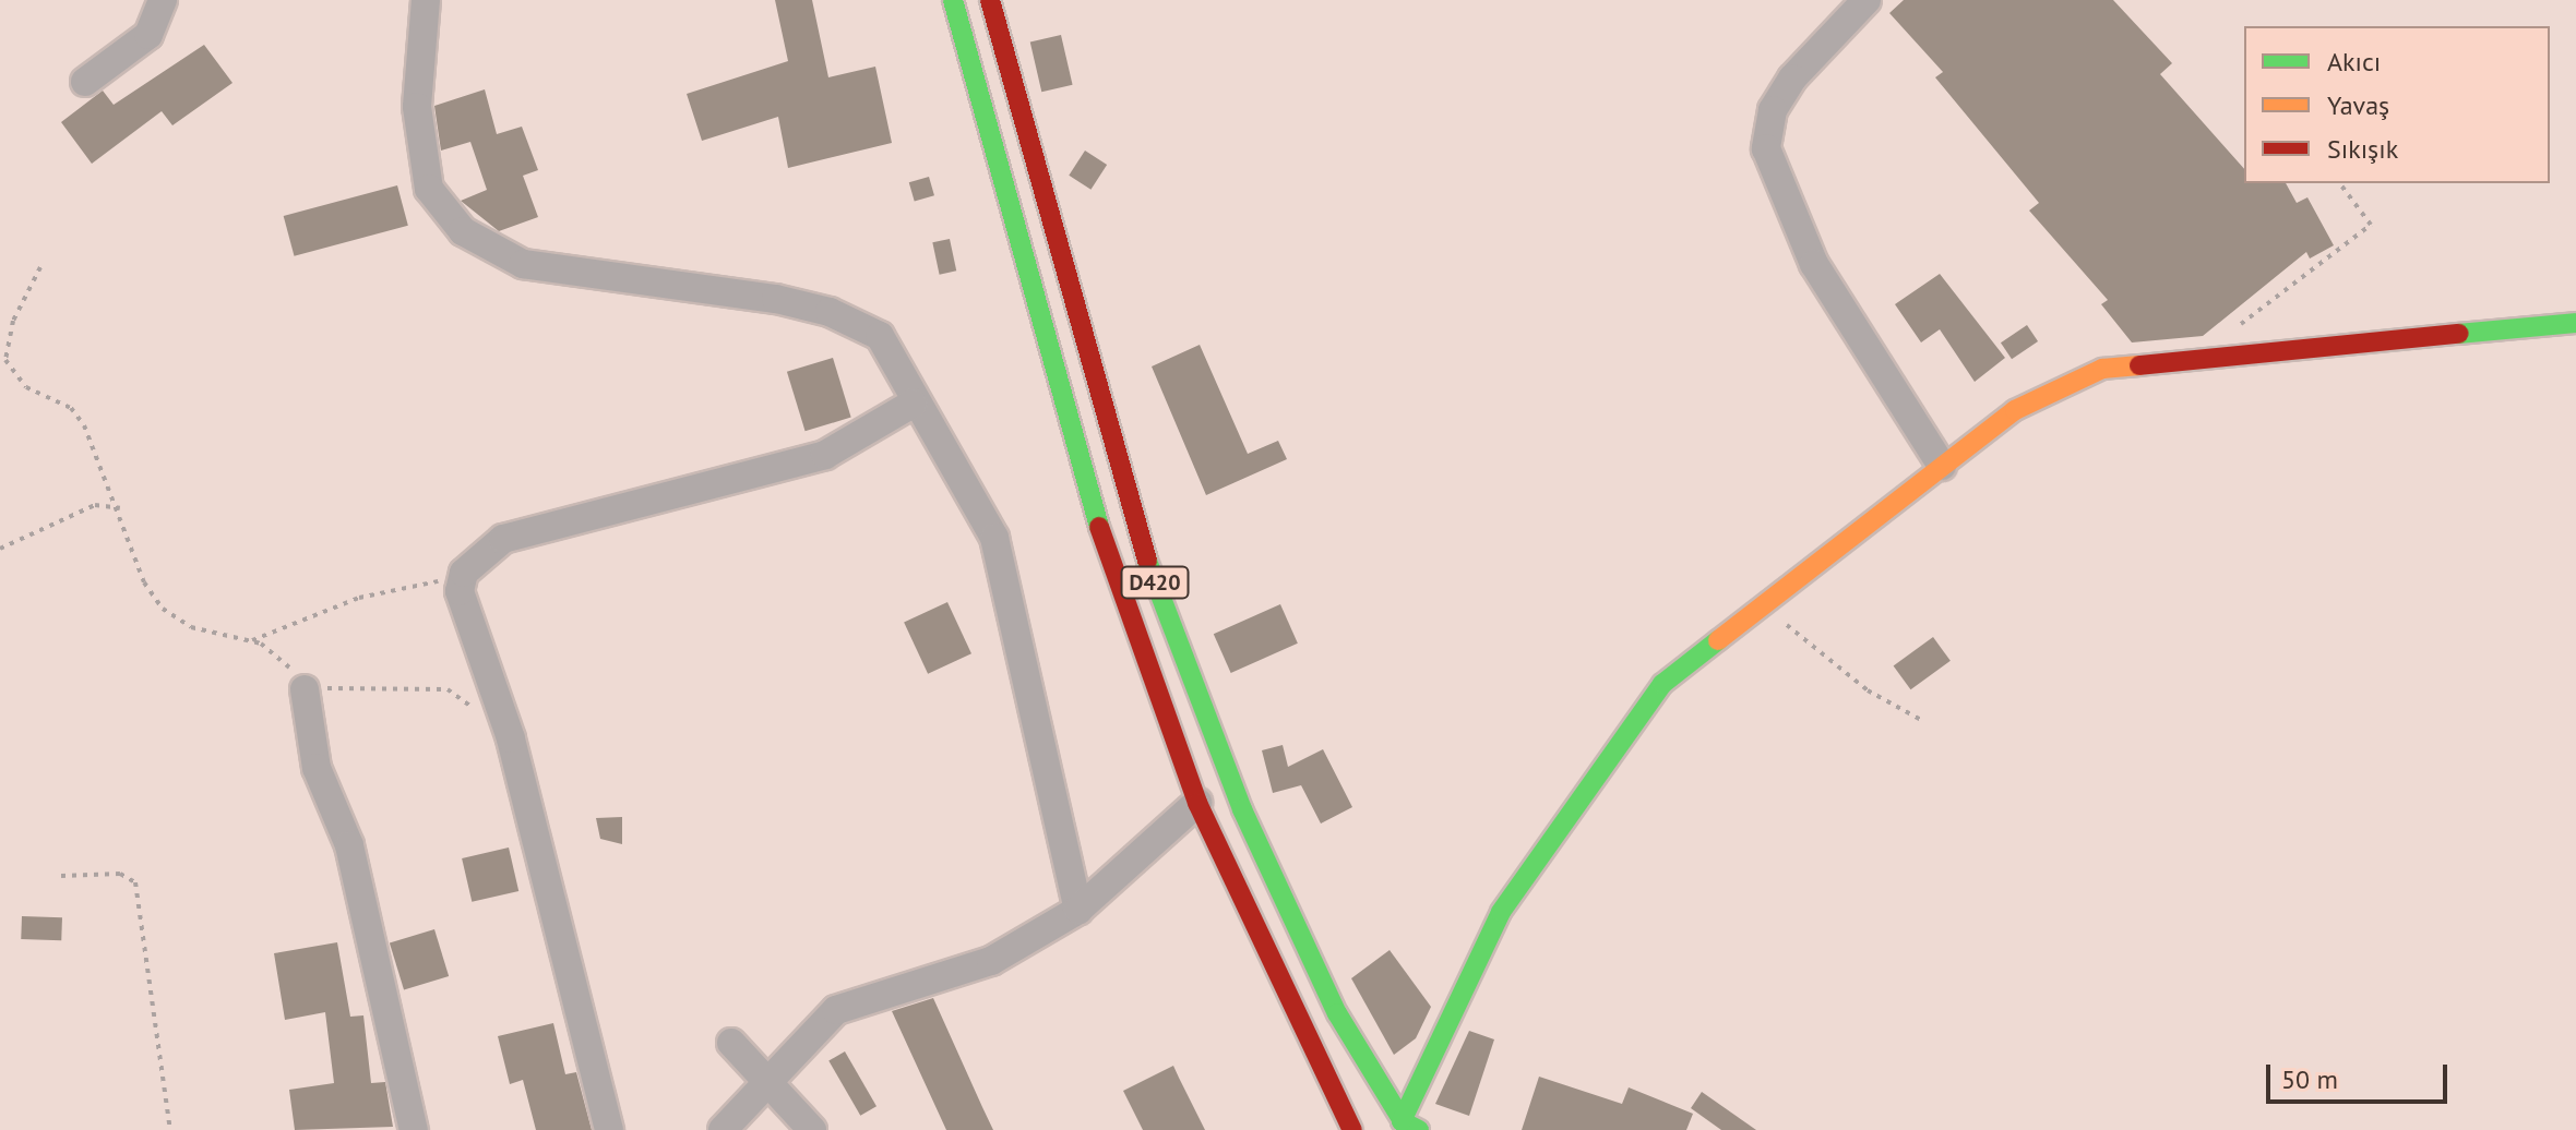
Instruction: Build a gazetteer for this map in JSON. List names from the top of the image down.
{
  "streets": {
    "main road": ["D420"]
  },
  "legend": ["Akıcı", "Yavaş", "Sıkışık"],
  "scale_bar": "50 m"
}
